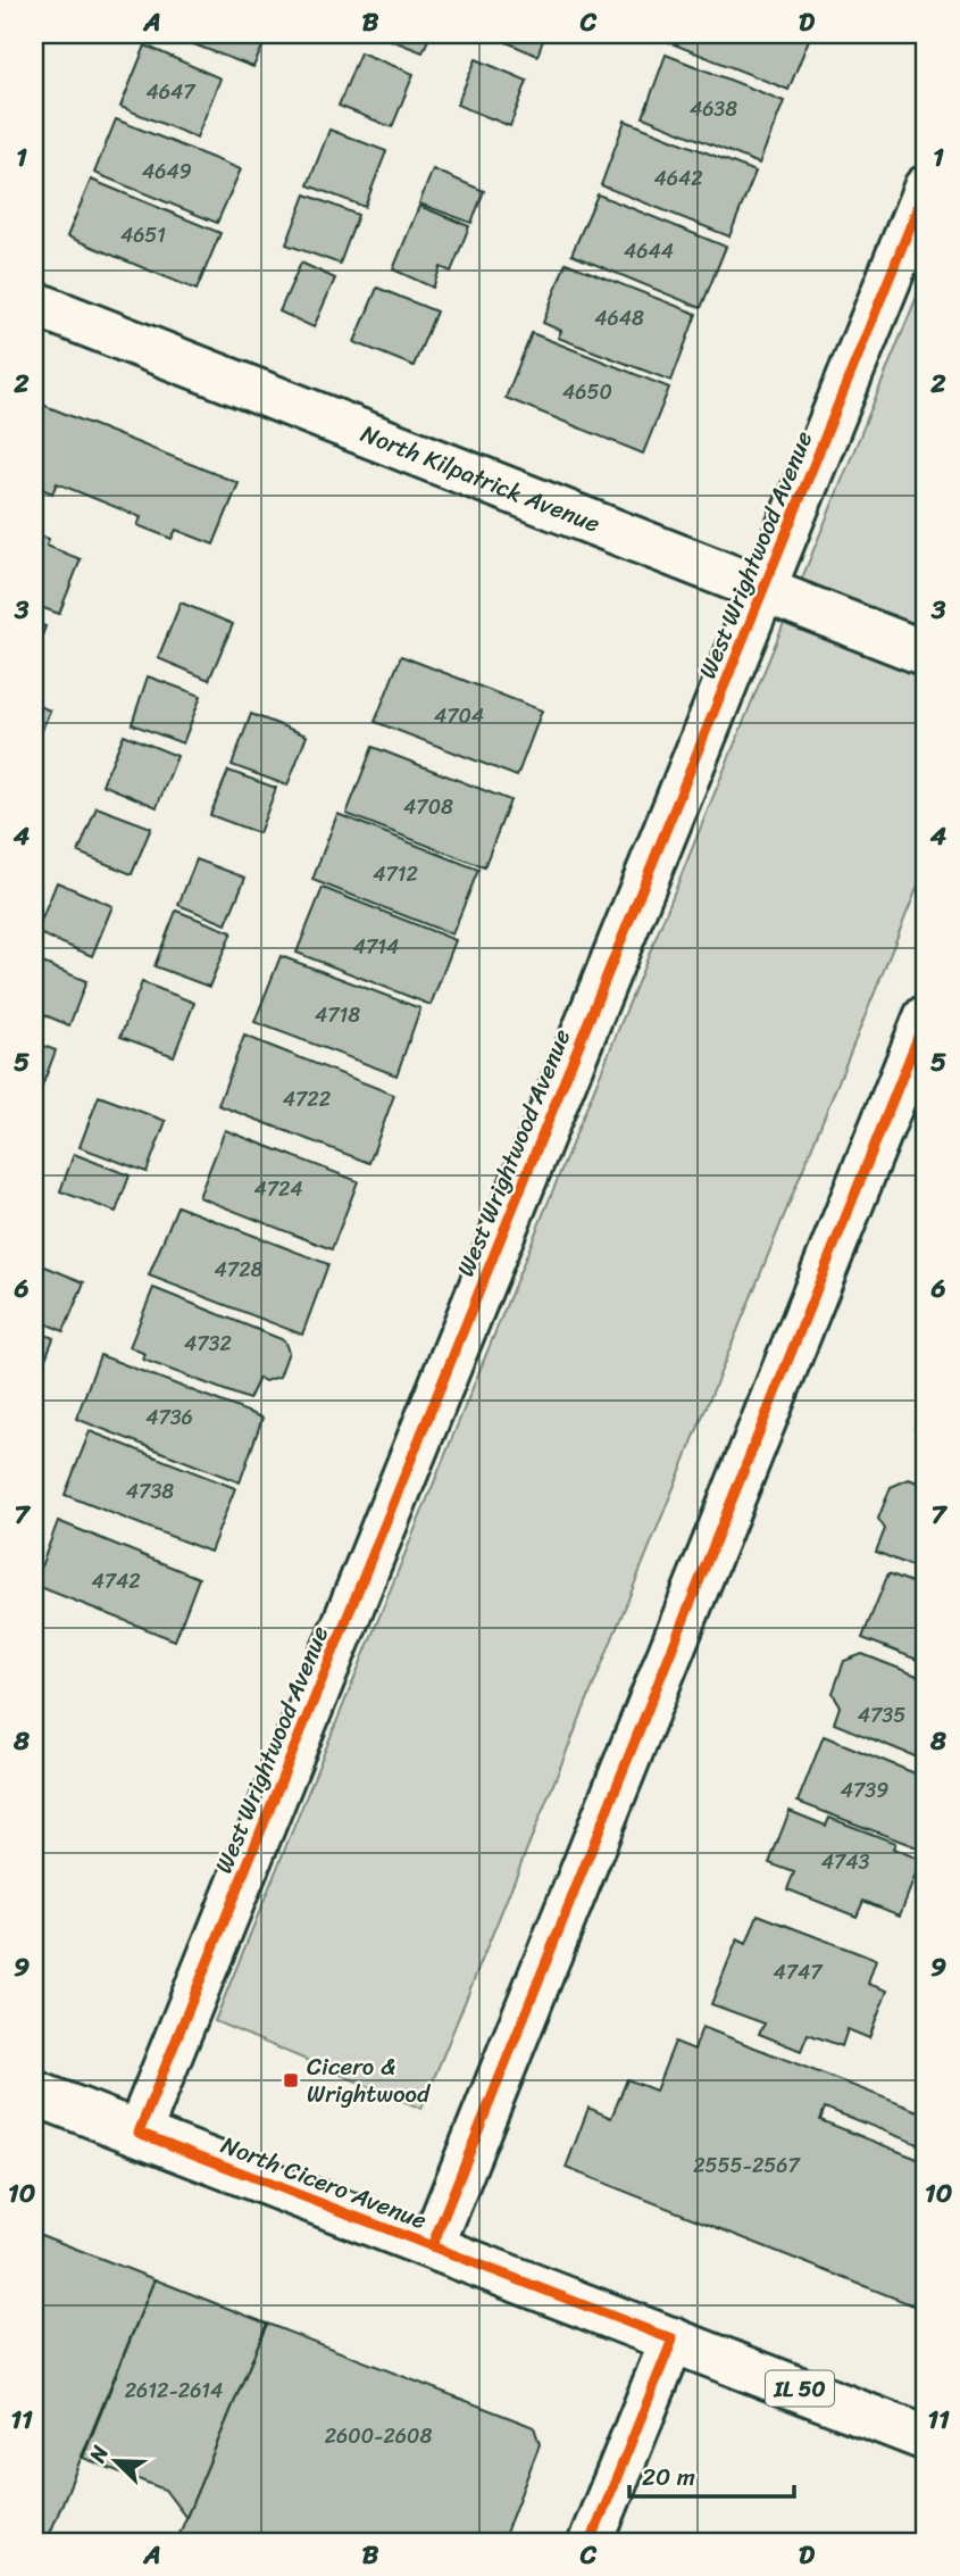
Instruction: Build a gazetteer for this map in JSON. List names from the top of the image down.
{
  "streets": {
    "street": [
      "North Kilpatrick Avenue",
      "West Wrightwood Avenue",
      "North Cicero Avenue",
      "IL 50"
    ]
  },
  "crossings": [
    ["North Kilpatrick Avenue", "West Wrightwood Avenue"],
    ["West Wrightwood Avenue", "North Cicero Avenue"]
  ],
  "places": {
    "transit": ["Cicero & Wrightwood"]
  },
  "house_numbers": [
    "4647",
    "4638",
    "4649",
    "4642",
    "4651",
    "4644",
    "4648",
    "4650",
    "4704",
    "4708",
    "4712",
    "4714",
    "4718",
    "4722",
    "4724",
    "4728",
    "4732",
    "4736",
    "4738",
    "4742",
    "4735",
    "4739",
    "4743",
    "4747",
    "2555-2567",
    "2612-2614",
    "2600-2608"
  ],
  "scale_bar": "20 m",
  "north": "top left",
  "grid": {
    "columns": [
      "A",
      "B",
      "C",
      "D"
    ],
    "rows": [
      "1",
      "2",
      "3",
      "4",
      "5",
      "6",
      "7",
      "8",
      "9",
      "10",
      "11"
    ]
  }
}
